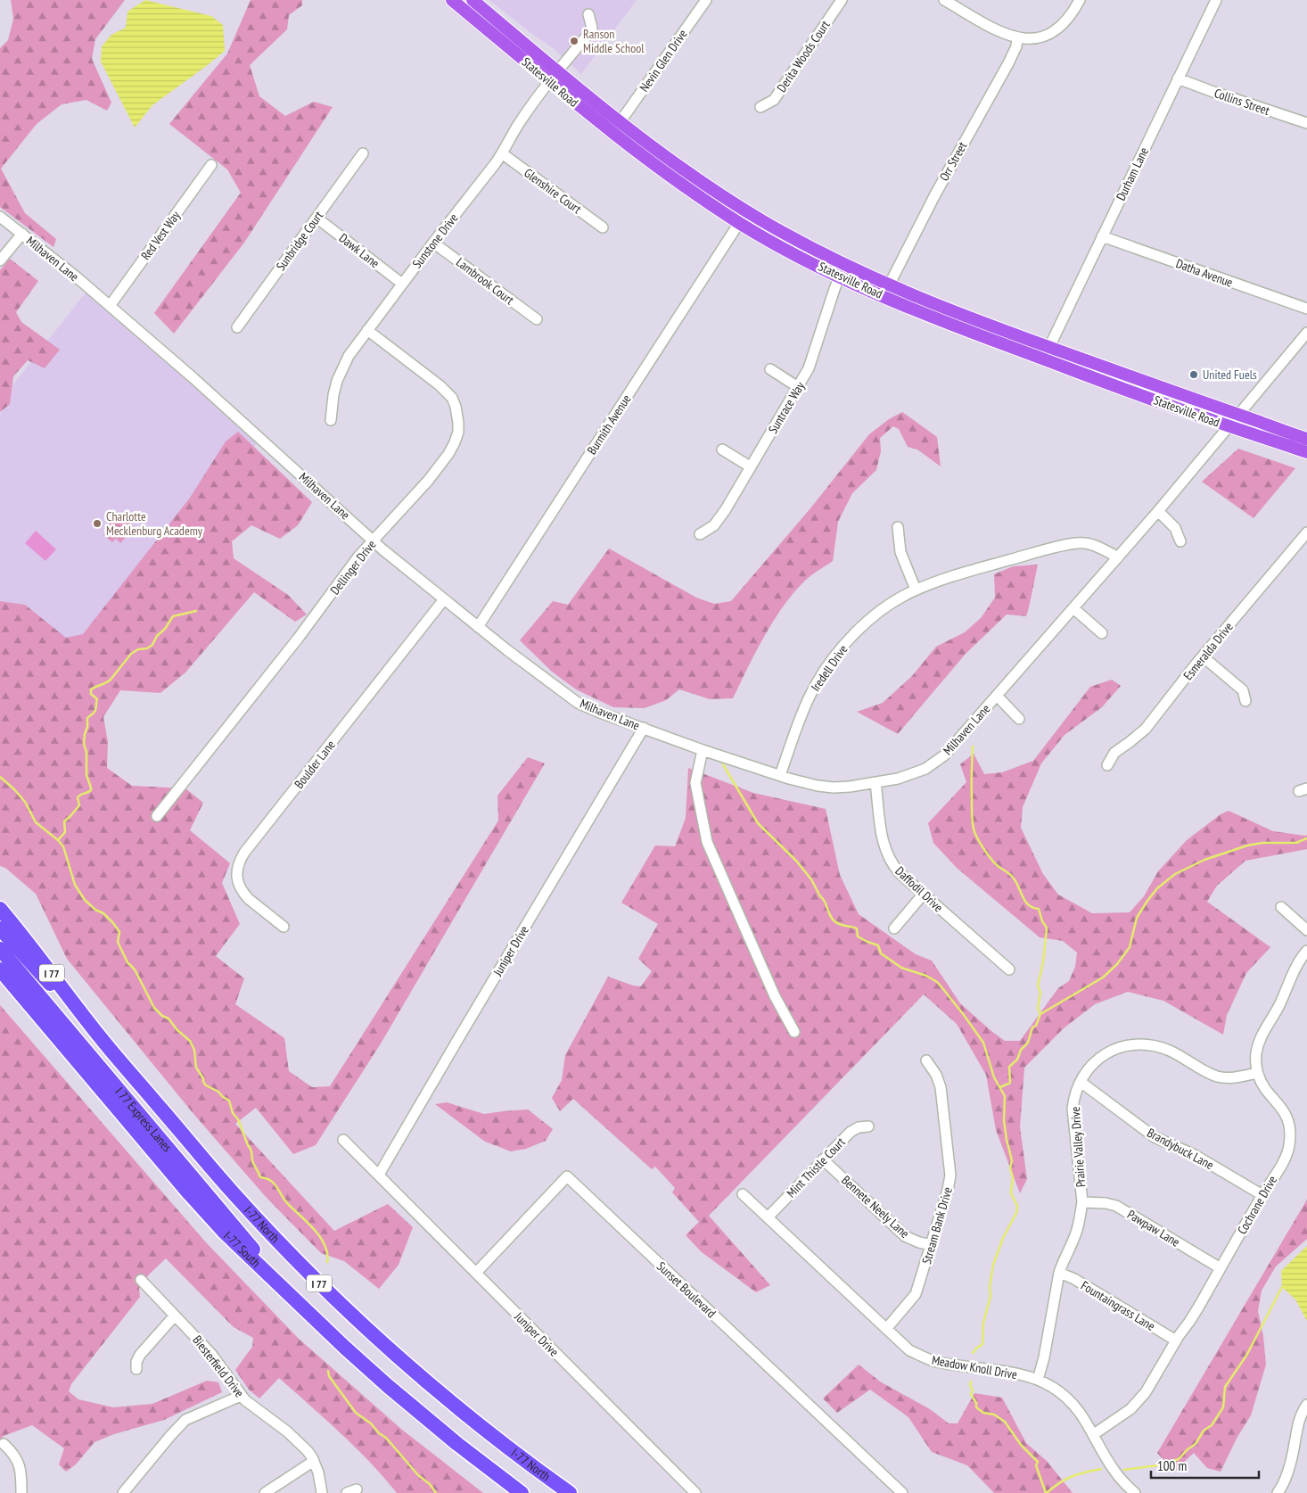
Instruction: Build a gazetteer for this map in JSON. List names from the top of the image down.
{
  "streets": {
    "highway": [
      "I 77",
      "I 77 Express Lanes",
      "I-77 North",
      "I-77 South"
    ],
    "main road": ["Statesville Road"],
    "street": [
      "Derita Woods Court",
      "Nevin Glen Drive",
      "Collins Street",
      "Orr Street",
      "Durham Lane",
      "Glenshire Court",
      "Red Vest Way",
      "Sunbridge Court",
      "Sunstone Drive",
      "Dawk Lane",
      "Milhaven Lane",
      "Datha Avenue",
      "Lambrook Court",
      "Suntrace Way",
      "Burmith Avenue",
      "Dellinger Drive",
      "Esmeralda Drive",
      "Iredell Drive",
      "Boulder Lane",
      "Daffodil Drive",
      "Juniper Drive",
      "Prairie Valley Drive",
      "Brandybuck Lane",
      "Mint Thistle Court",
      "Cochrane Drive",
      "Bennete Neely Lane",
      "Stream Bank Drive",
      "Pawpaw Lane",
      "Sunset Boulevard",
      "Fountaingrass Lane",
      "Biesterfield Drive",
      "Meadow Knoll Drive"
    ]
  },
  "crossings": [
    ["Nevin Glen Drive", "Statesville Road"],
    ["Statesville Road", "Orr Street"],
    ["Statesville Road", "Durham Lane"],
    ["Statesville Road", "Sunstone Drive"],
    ["Statesville Road", "Milhaven Lane"],
    ["Statesville Road", "Suntrace Way"],
    ["Statesville Road", "Burmith Avenue"],
    ["Collins Street", "Durham Lane"],
    ["Durham Lane", "Datha Avenue"],
    ["Glenshire Court", "Sunstone Drive"],
    ["Red Vest Way", "Milhaven Lane"],
    ["Sunbridge Court", "Dawk Lane"],
    ["Sunstone Drive", "Dawk Lane"],
    ["Sunstone Drive", "Lambrook Court"],
    ["Sunstone Drive", "Dellinger Drive"],
    ["Milhaven Lane", "Burmith Avenue"],
    ["Milhaven Lane", "Dellinger Drive"],
    ["Milhaven Lane", "Iredell Drive"],
    ["Milhaven Lane", "Boulder Lane"],
    ["Milhaven Lane", "Daffodil Drive"],
    ["Milhaven Lane", "Juniper Drive"],
    ["Juniper Drive", "Sunset Boulevard"],
    ["I 77", "I-77 North"],
    ["I 77 Express Lanes", "I-77 South"],
    ["Prairie Valley Drive", "Brandybuck Lane"],
    ["Prairie Valley Drive", "Cochrane Drive"],
    ["Prairie Valley Drive", "Pawpaw Lane"],
    ["Prairie Valley Drive", "Fountaingrass Lane"],
    ["Prairie Valley Drive", "Meadow Knoll Drive"],
    ["Brandybuck Lane", "Cochrane Drive"],
    ["Mint Thistle Court", "Bennete Neely Lane"],
    ["Mint Thistle Court", "Meadow Knoll Drive"],
    ["Cochrane Drive", "Pawpaw Lane"],
    ["Cochrane Drive", "Fountaingrass Lane"],
    ["Cochrane Drive", "Meadow Knoll Drive"],
    ["Bennete Neely Lane", "Stream Bank Drive"],
    ["Stream Bank Drive", "Meadow Knoll Drive"]
  ],
  "places": ["Ranson Middle School", "United Fuels", "Charlotte Mecklenburg Academy"],
  "scale_bar": "100 m"
}
